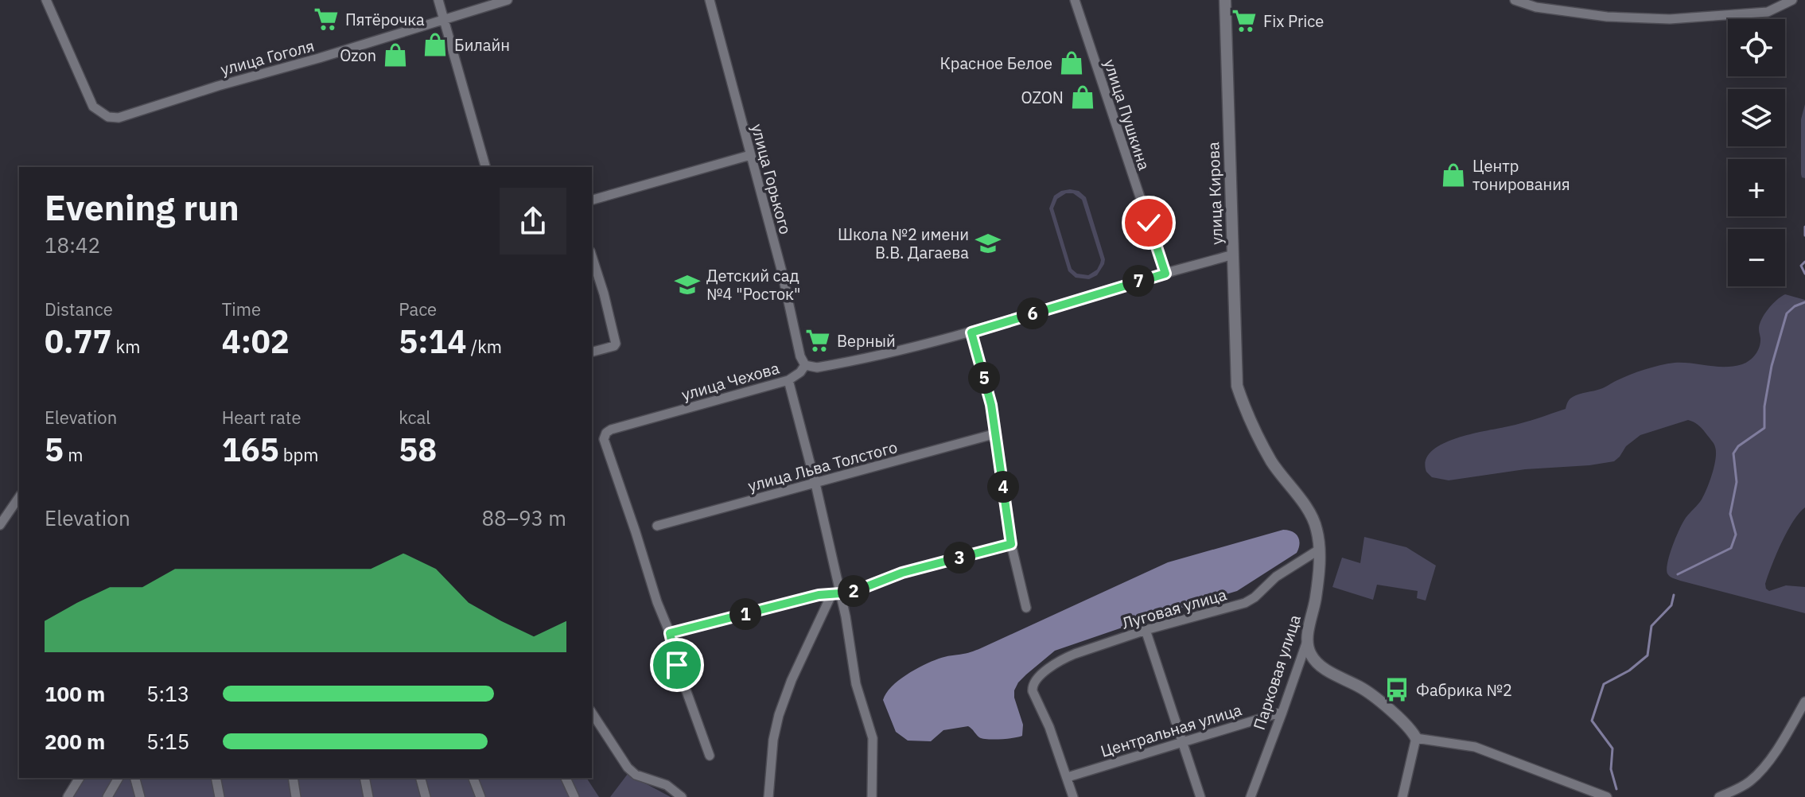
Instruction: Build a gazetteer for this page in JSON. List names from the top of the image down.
{
  "streets": {
    "street": [
      "улица Гоголя",
      "улица Пушкина",
      "улица Горького",
      "улица Кирова",
      "улица Чехова",
      "улица Льва Толстого",
      "Луговая улица",
      "Парковая улица",
      "Центральная улица"
    ]
  },
  "crossings": [
    ["улица Горького", "улица Чехова"],
    ["улица Кирова", "Парковая улица"],
    ["Луговая улица", "Парковая улица"],
    ["Луговая улица", "Центральная улица"],
    ["Парковая улица", "Центральная улица"]
  ],
  "places": {
    "supermarket": ["Пятёрочка", "Fix Price", "Верный"],
    "shop": [
      "Билайн",
      "Ozon",
      "Красное Белое",
      "OZON",
      "Центр тонирования"
    ],
    "school or university": ["Школа №2 имени В.В. Дагаева", "Детский сад №4 \"Росток\""],
    "bus stop": ["Фабрика №2"]
  },
  "page": {
    "map_buttons": ["+", "−"],
    "heading": ["Evening run", "18:42"],
    "pins": [
      "7",
      "6",
      "5",
      "4",
      "3",
      "2",
      "1"
    ],
    "stats": [
      ["Distance", "0.77 km"],
      ["Time", "4:02"],
      ["Pace", "5:14 /km"],
      ["Elevation", "5 m"],
      ["Heart rate", "165 bpm"],
      ["kcal", "58"]
    ],
    "chart": ["Elevation", "88–93 m"],
    "list": [
      {
        "name": "100 m",
        "note": "5:13"
      },
      {
        "name": "200 m",
        "note": "5:15"
      }
    ]
  }
}
